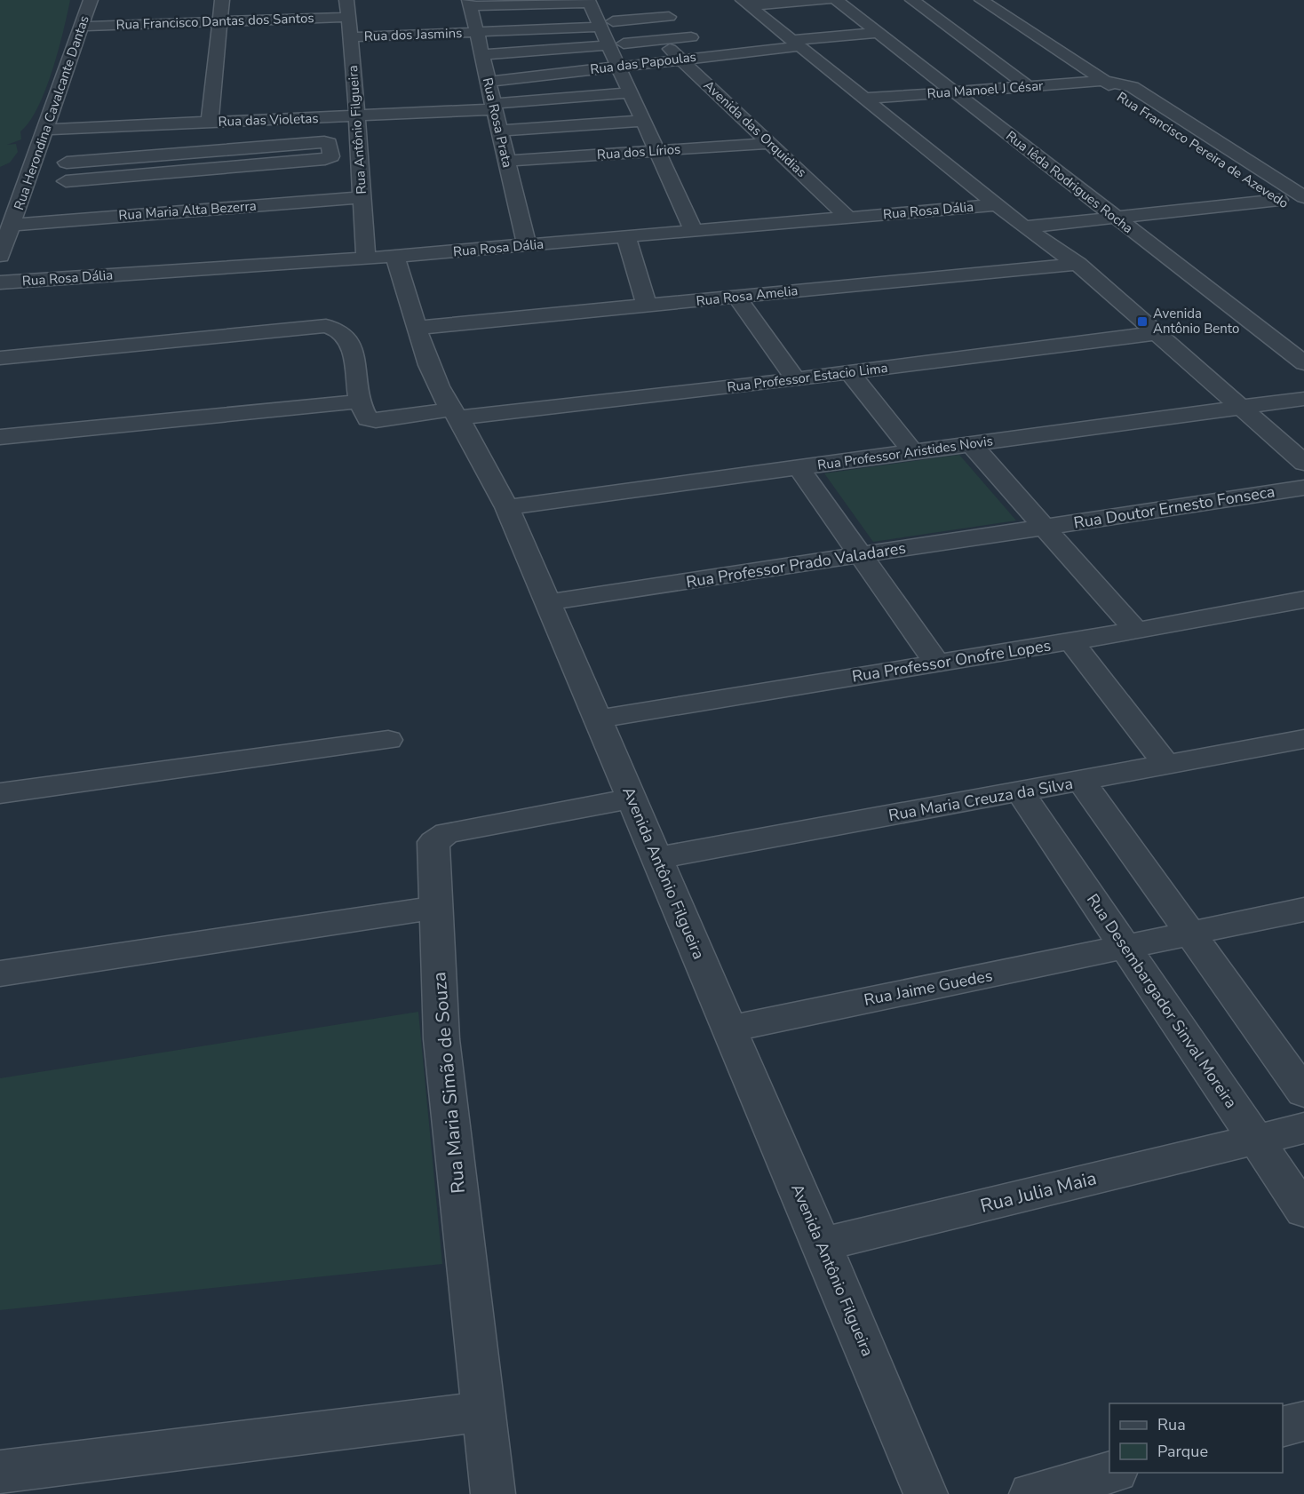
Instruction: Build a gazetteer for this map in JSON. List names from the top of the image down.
{
  "streets": {
    "street": [
      "Rua Francisco Dantas dos Santos",
      "Rua dos Jasmins",
      "Rua das Papoulas",
      "Rua Manoel J César",
      "Rua Herondina Cavalcante Dantas",
      "Rua das Violetas",
      "Rua Rosa Prata",
      "Avenida das Orquidias",
      "Rua Antônio Filgueira",
      "Rua Francisco Pereira de Azevedo",
      "Rua dos Lírios",
      "Rua Iêda Rodrigues Rocha",
      "Rua Maria Alta Bezerra",
      "Rua Rosa Dália",
      "Rua Rosa Amelia",
      "Rua Professor Estacio Lima",
      "Rua Professor Aristides Novis",
      "Rua Doutor Ernesto Fonseca",
      "Rua Professor Prado Valadares",
      "Rua Professor Onofre Lopes",
      "Rua Maria Creuza da Silva",
      "Avenida Antônio Filgueira",
      "Rua Jaime Guedes",
      "Rua Desembargador Sinval Moreira",
      "Rua Maria Simão de Souza",
      "Rua Julia Maia"
    ]
  },
  "crossings": [
    ["Rua Francisco Dantas dos Santos", "Rua Herondina Cavalcante Dantas"],
    ["Rua Francisco Dantas dos Santos", "Rua Antônio Filgueira"],
    ["Rua dos Jasmins", "Rua Rosa Prata"],
    ["Rua dos Jasmins", "Rua Antônio Filgueira"],
    ["Rua das Papoulas", "Rua Rosa Prata"],
    ["Rua das Papoulas", "Avenida das Orquidias"],
    ["Rua das Papoulas", "Rua Iêda Rodrigues Rocha"],
    ["Rua Manoel J César", "Rua Francisco Pereira de Azevedo"],
    ["Rua Manoel J César", "Rua Iêda Rodrigues Rocha"],
    ["Rua Herondina Cavalcante Dantas", "Rua das Violetas"],
    ["Rua Herondina Cavalcante Dantas", "Rua Maria Alta Bezerra"],
    ["Rua das Violetas", "Rua Rosa Prata"],
    ["Rua das Violetas", "Rua Antônio Filgueira"],
    ["Rua Rosa Prata", "Rua dos Lírios"],
    ["Rua Rosa Prata", "Rua Rosa Dália"],
    ["Avenida das Orquidias", "Rua dos Lírios"],
    ["Avenida das Orquidias", "Rua Rosa Dália"],
    ["Rua Antônio Filgueira", "Rua Maria Alta Bezerra"],
    ["Rua Antônio Filgueira", "Rua Rosa Dália"],
    ["Rua Antônio Filgueira", "Avenida Antônio Filgueira"],
    ["Rua Rosa Dália", "Avenida Antônio Filgueira"],
    ["Rua Rosa Amelia", "Avenida Antônio Filgueira"],
    ["Rua Professor Estacio Lima", "Avenida Antônio Filgueira"],
    ["Rua Professor Aristides Novis", "Avenida Antônio Filgueira"],
    ["Rua Doutor Ernesto Fonseca", "Rua Professor Prado Valadares"],
    ["Rua Professor Prado Valadares", "Avenida Antônio Filgueira"],
    ["Rua Professor Onofre Lopes", "Avenida Antônio Filgueira"],
    ["Rua Maria Creuza da Silva", "Avenida Antônio Filgueira"],
    ["Rua Maria Creuza da Silva", "Rua Desembargador Sinval Moreira"],
    ["Avenida Antônio Filgueira", "Rua Jaime Guedes"],
    ["Avenida Antônio Filgueira", "Rua Maria Simão de Souza"],
    ["Avenida Antônio Filgueira", "Rua Julia Maia"],
    ["Rua Jaime Guedes", "Rua Desembargador Sinval Moreira"],
    ["Rua Desembargador Sinval Moreira", "Rua Julia Maia"]
  ],
  "places": {
    "transit": ["Avenida Antônio Bento"]
  },
  "legend": ["Rua", "Parque"]
}
